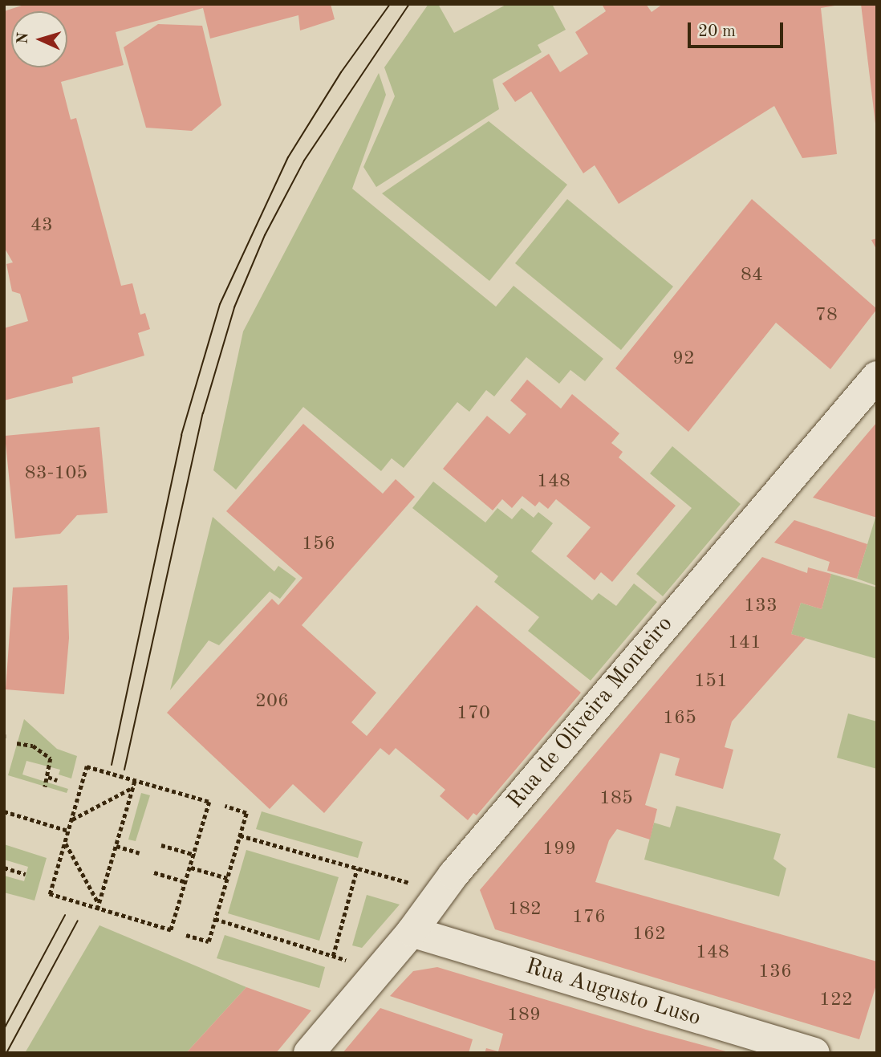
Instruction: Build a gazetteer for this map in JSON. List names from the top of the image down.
{
  "streets": {
    "street": ["Rua de Oliveira Monteiro", "Rua Augusto Luso"]
  },
  "crossings": [
    ["Rua de Oliveira Monteiro", "Rua Augusto Luso"]
  ],
  "house_numbers": [
    "43",
    "84",
    "78",
    "92",
    "83-105",
    "148",
    "156",
    "133",
    "141",
    "151",
    "206",
    "170",
    "165",
    "185",
    "199",
    "182",
    "176",
    "162",
    "148",
    "136",
    "122",
    "189"
  ],
  "scale_bar": "20 m",
  "north": "left"
}
